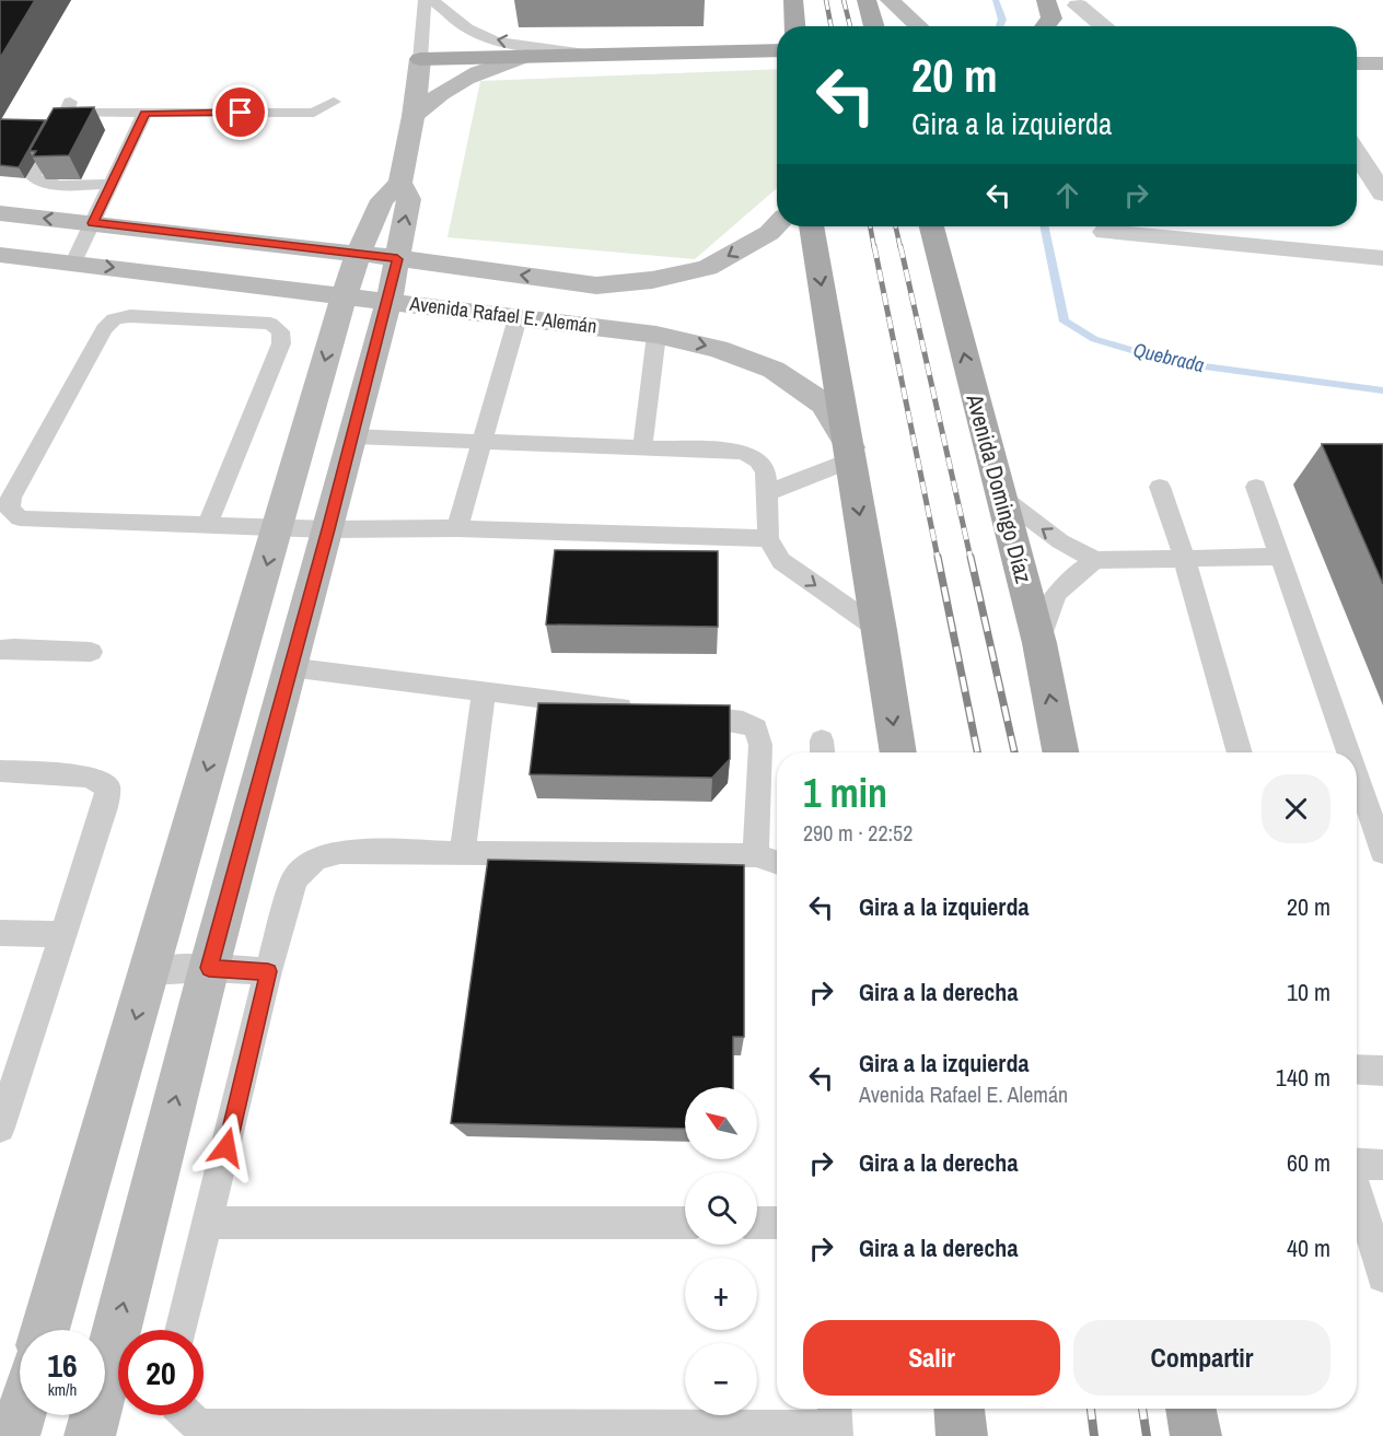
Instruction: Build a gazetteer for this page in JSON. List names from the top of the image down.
{
  "streets": {
    "main road": ["Avenida Domingo Díaz"],
    "street": ["Avenida Rafael E. Alemán"]
  },
  "water": ["Quebrada"],
  "north": "top left",
  "page": {
    "turn": ["20 m", "Gira a la izquierda"],
    "heading": ["1 min", "290 m · 22:52"],
    "list": [
      {
        "name": "Gira a la izquierda",
        "value": "20 m"
      },
      {
        "name": "Gira a la derecha",
        "value": "10 m"
      },
      {
        "name": "Gira a la izquierda",
        "note": "Avenida Rafael E. Alemán",
        "value": "140 m"
      },
      {
        "name": "Gira a la derecha",
        "value": "60 m"
      },
      {
        "name": "Gira a la derecha",
        "value": "40 m"
      }
    ],
    "map_buttons": ["+", "−"],
    "buttons": ["Salir", "Compartir"],
    "speed": "16 km/h",
    "limit": "20"
  }
}
